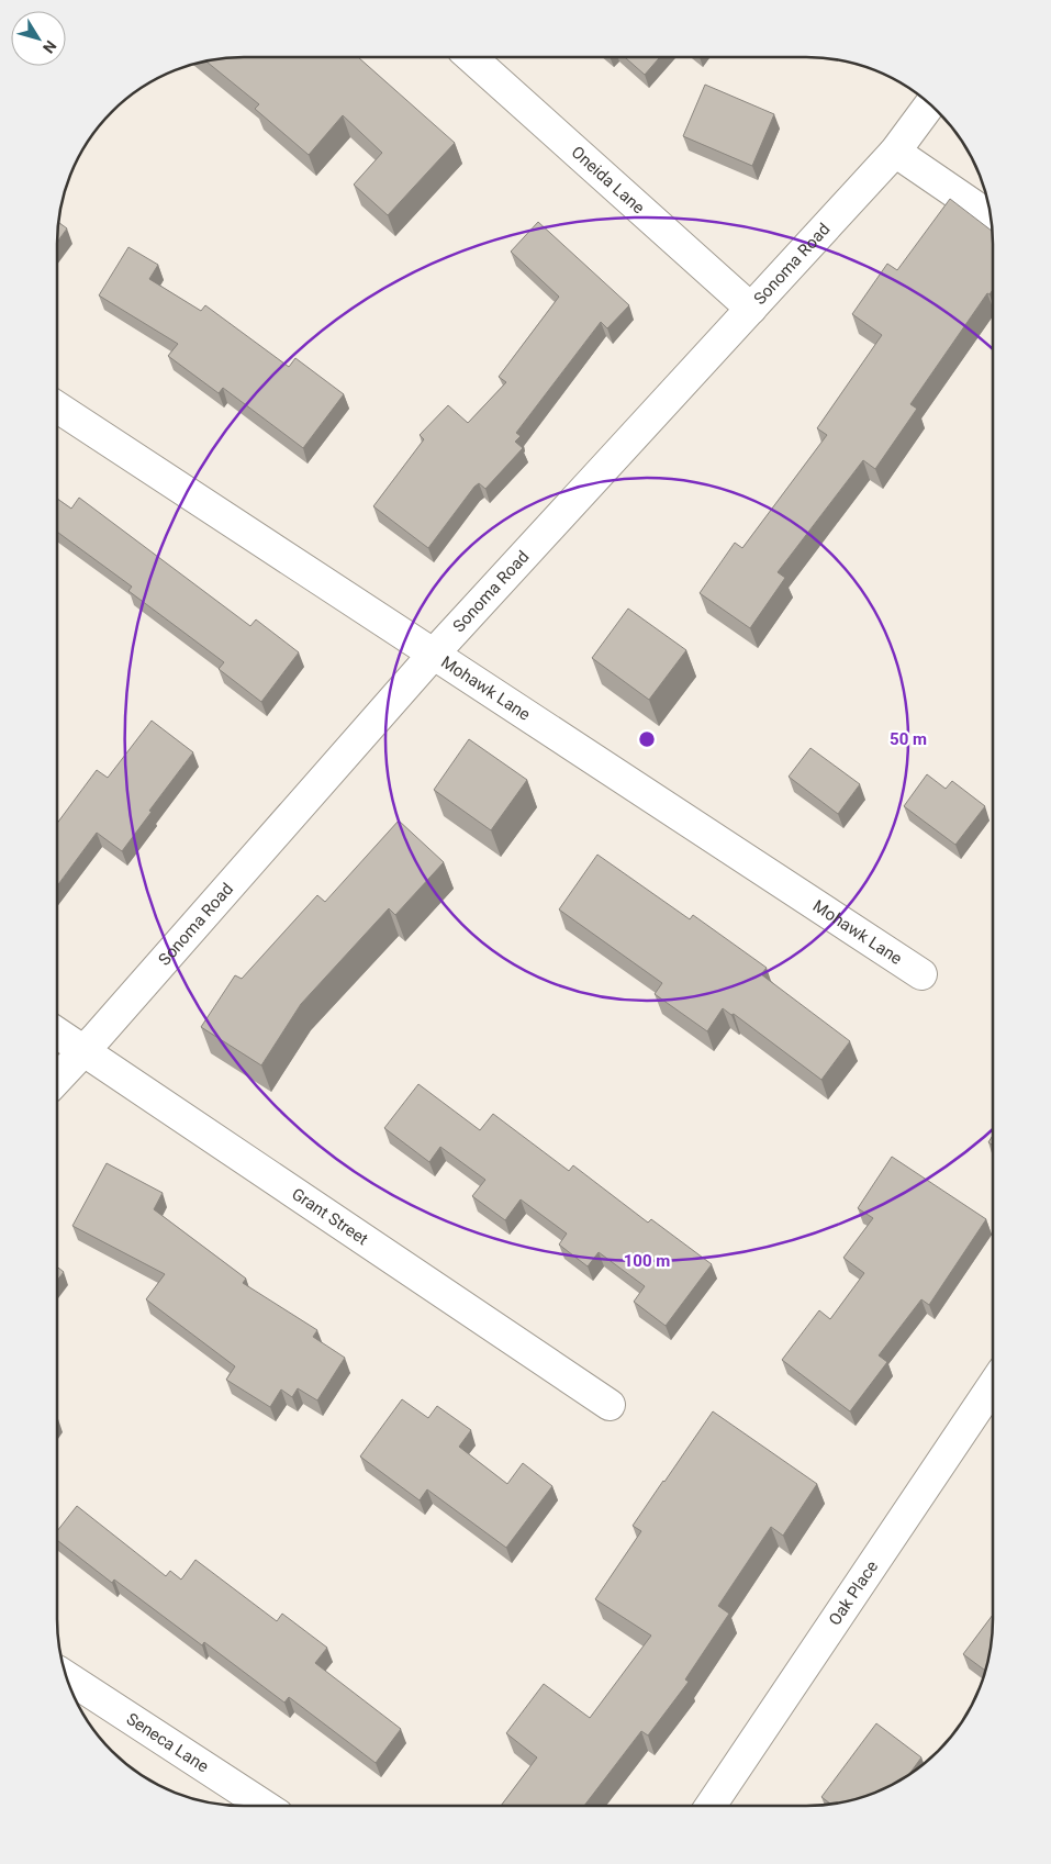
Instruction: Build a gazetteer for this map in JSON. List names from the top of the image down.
{
  "streets": {
    "street": [
      "Oneida Lane",
      "Sonoma Road",
      "Mohawk Lane",
      "Grant Street",
      "Oak Place",
      "Seneca Lane"
    ]
  },
  "crossings": [
    ["Oneida Lane", "Sonoma Road"],
    ["Sonoma Road", "Mohawk Lane"],
    ["Sonoma Road", "Grant Street"]
  ],
  "north": "bottom right",
  "rings": ["50 m", "100 m"]
}
